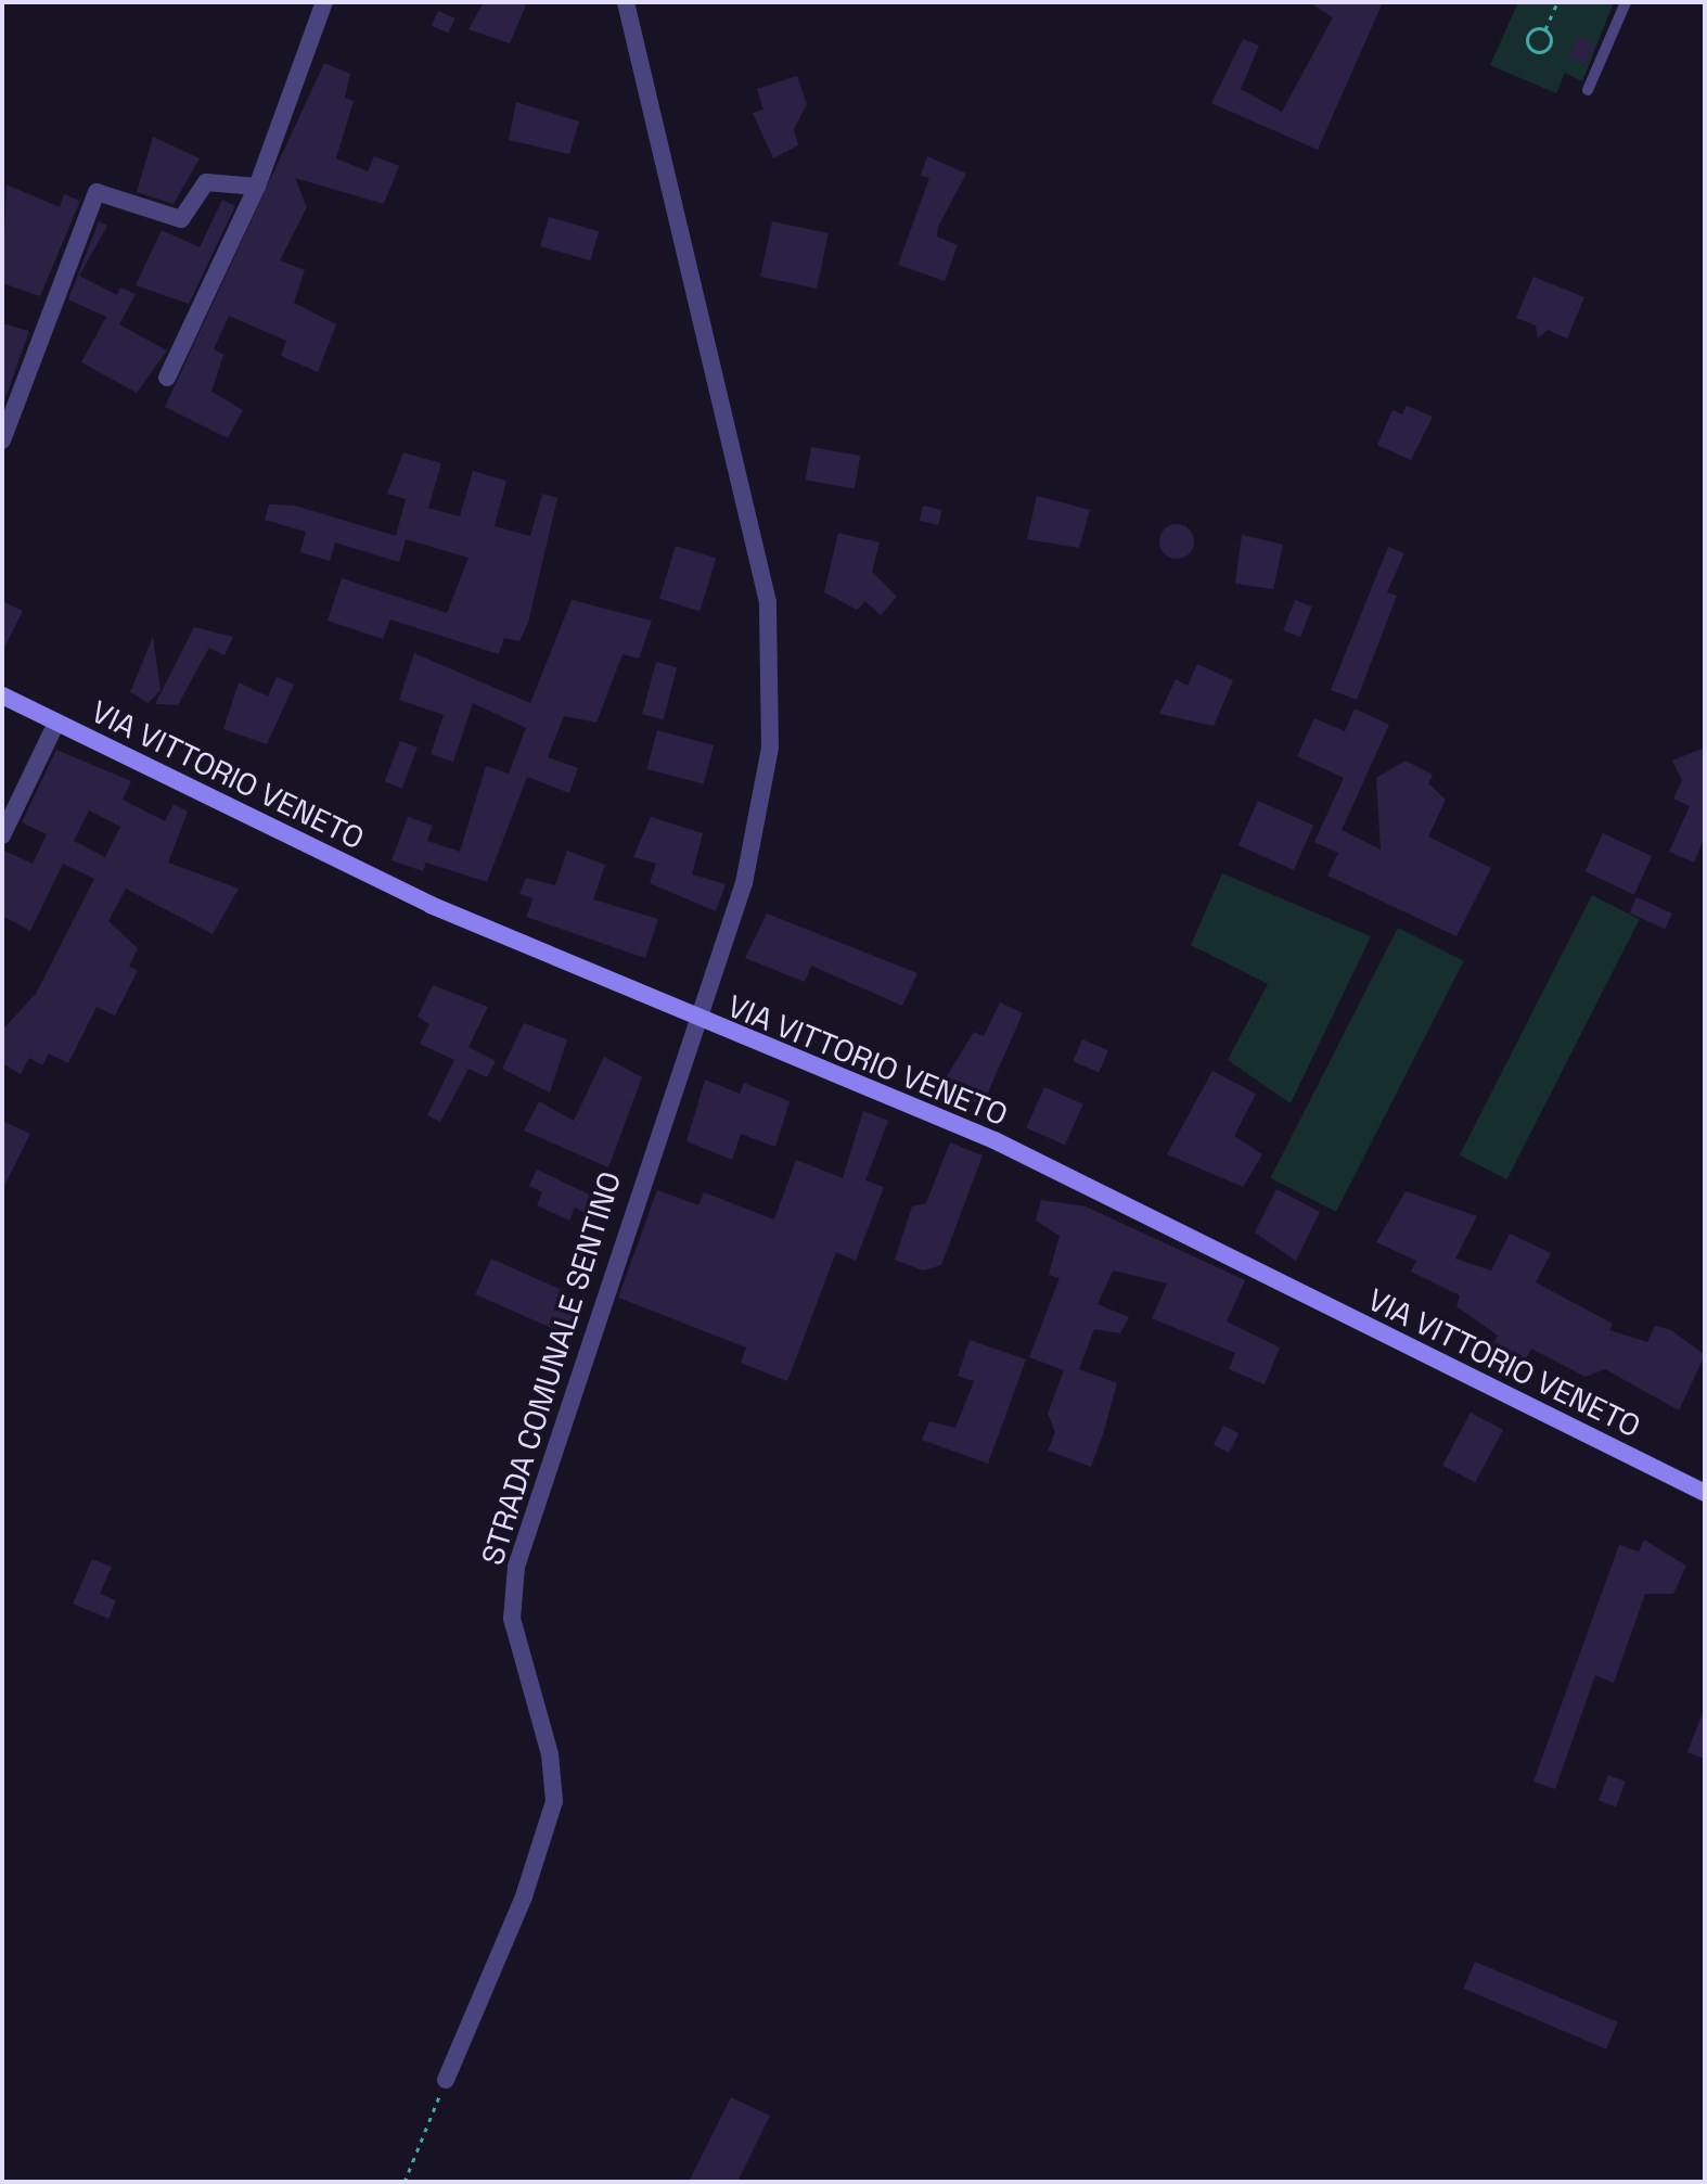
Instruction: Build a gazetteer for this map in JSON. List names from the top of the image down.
{
  "streets": {
    "street": ["VIA VITTORIO VENETO", "STRADA COMUNALE SENTINO"]
  },
  "crossings": [
    ["VIA VITTORIO VENETO", "STRADA COMUNALE SENTINO"]
  ]
}
